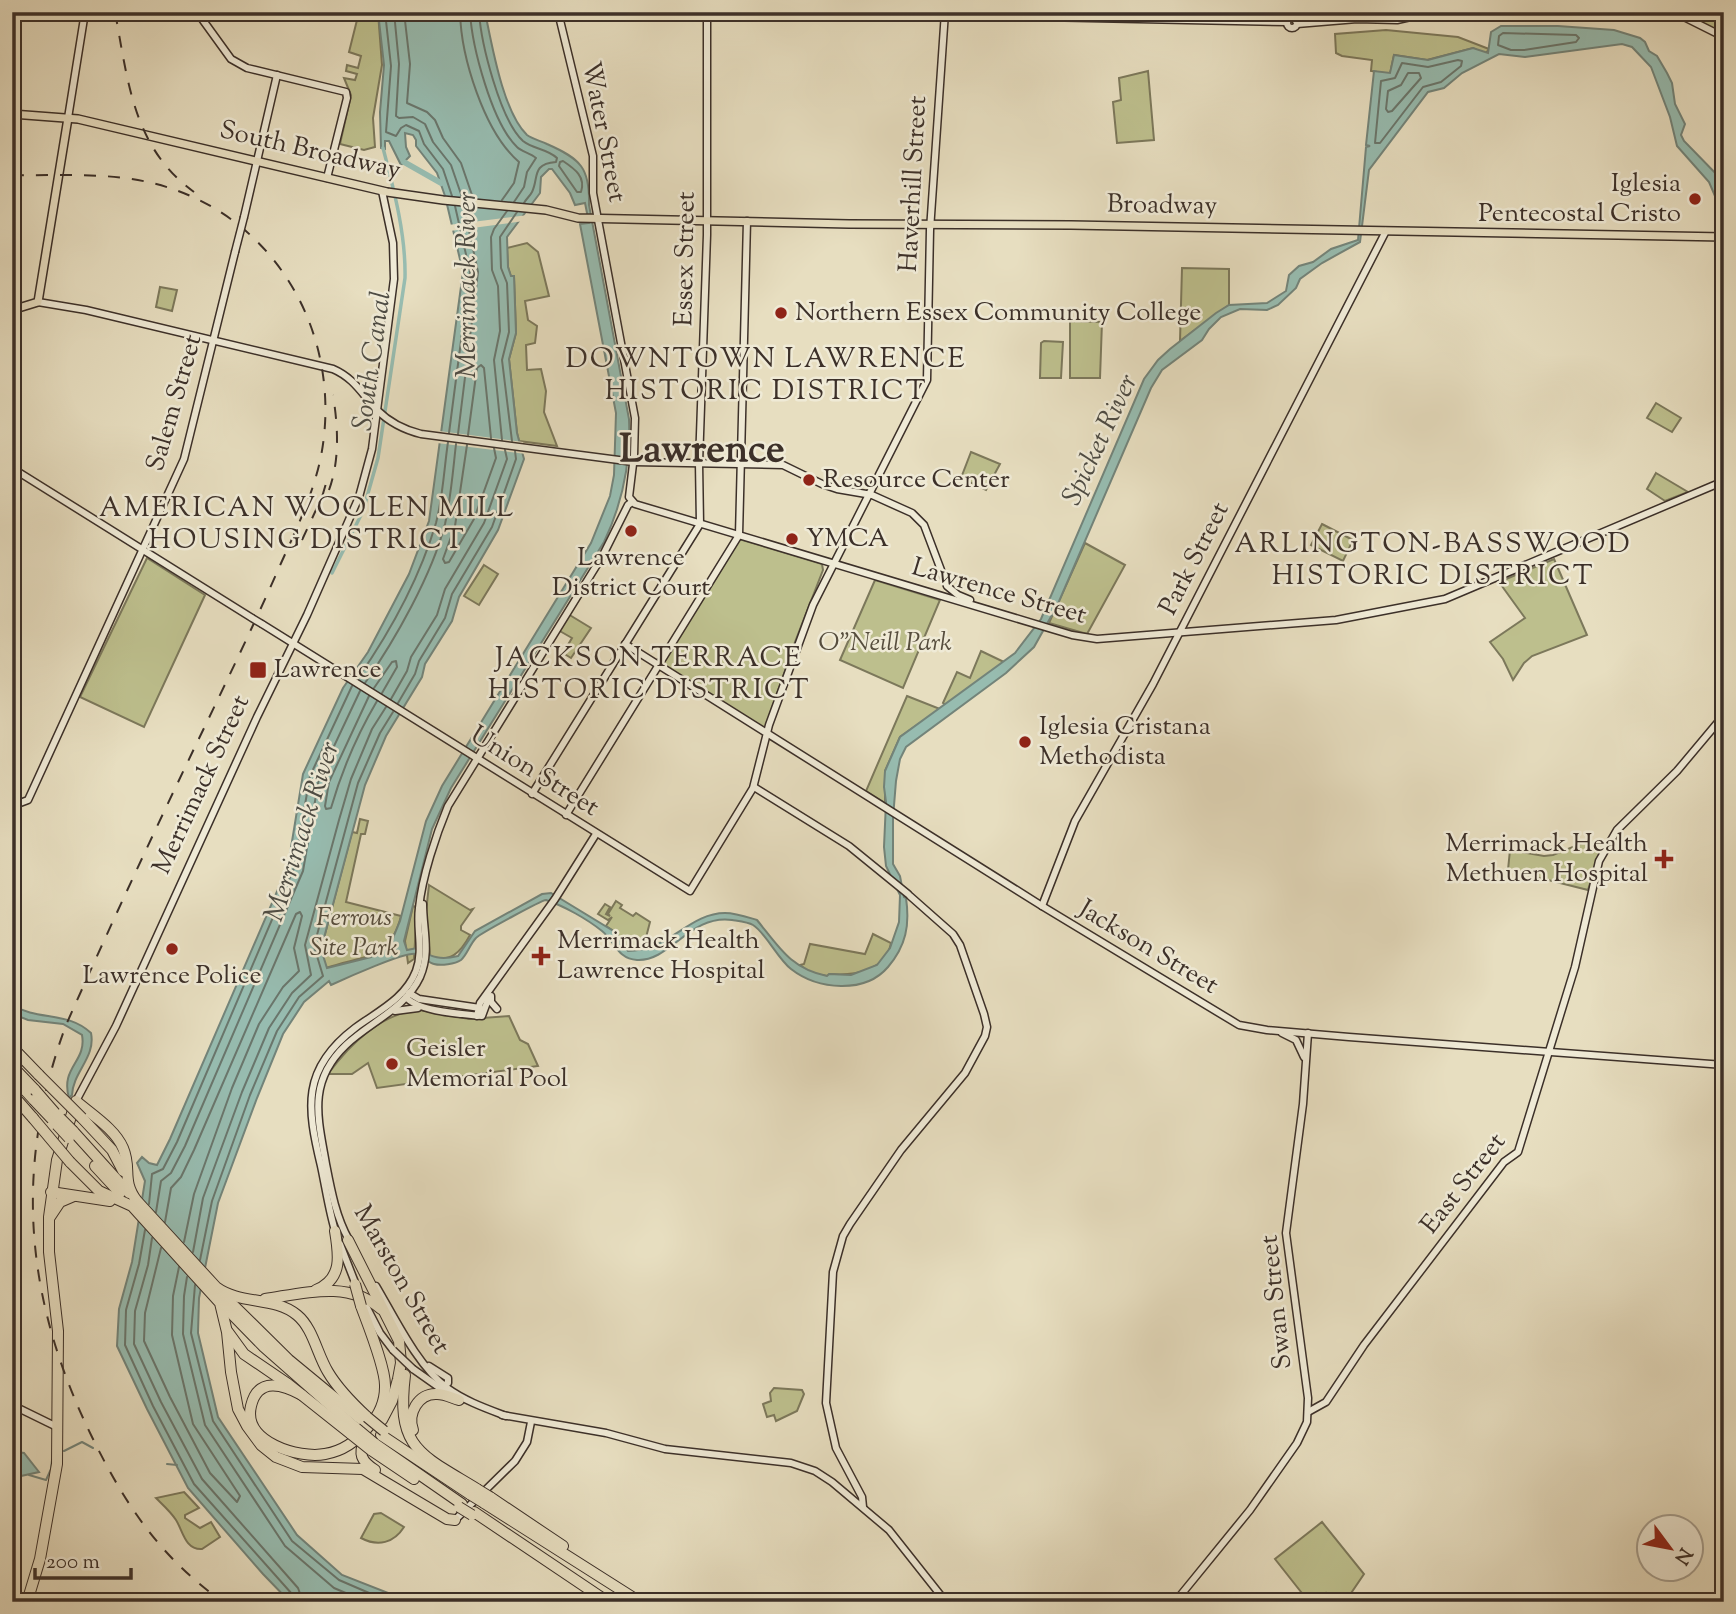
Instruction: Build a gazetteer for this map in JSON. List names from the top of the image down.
{
  "streets": {
    "highway": ["Merrimack Street"],
    "main road": [
      "Water Street",
      "South Broadway",
      "Haverhill Street",
      "Broadway",
      "Essex Street",
      "Salem Street",
      "Park Street",
      "Lawrence Street",
      "Union Street",
      "Jackson Street",
      "East Street",
      "Marston Street",
      "Swan Street"
    ]
  },
  "crossings": [
    ["Water Street", "South Broadway"],
    ["Water Street", "Broadway"],
    ["Water Street", "Lawrence Street"],
    ["South Broadway", "Broadway"],
    ["South Broadway", "Salem Street"],
    ["South Broadway", "Merrimack Street"],
    ["Haverhill Street", "Broadway"],
    ["Haverhill Street", "Lawrence Street"],
    ["Haverhill Street", "Union Street"],
    ["Haverhill Street", "Jackson Street"],
    ["Broadway", "Essex Street"],
    ["Broadway", "Park Street"],
    ["Essex Street", "Lawrence Street"],
    ["Salem Street", "Union Street"],
    ["Park Street", "Lawrence Street"],
    ["Park Street", "Jackson Street"],
    ["Union Street", "Merrimack Street"],
    ["Jackson Street", "East Street"],
    ["Jackson Street", "Swan Street"],
    ["East Street", "Swan Street"]
  ],
  "districts": [
    "DOWNTOWN LAWRENCE HISTORIC DISTRICT",
    "Lawrence",
    "AMERICAN WOOLEN MILL HOUSING DISTRICT",
    "ARLINGTON-BASSWOOD HISTORIC DISTRICT",
    "JACKSON TERRACE HISTORIC DISTRICT"
  ],
  "water": ["Merrimack River", "South Canal", "Spicket River"],
  "parks": ["O\"Neill Park", "Ferrous Site Park"],
  "places": {
    "other": [
      "Iglesia Pentecostal Cristo",
      "Northern Essex Community College",
      "Resource Center",
      "Lawrence District Court",
      "YMCA",
      "Iglesia Cristana Methodista",
      "Lawrence Police",
      "Geisler Memorial Pool"
    ],
    "transit": ["Lawrence"],
    "health": ["Merrimack Health Methuen Hospital", "Merrimack Health Lawrence Hospital"]
  },
  "scale_bar": "200 m",
  "north": "bottom right"
}
